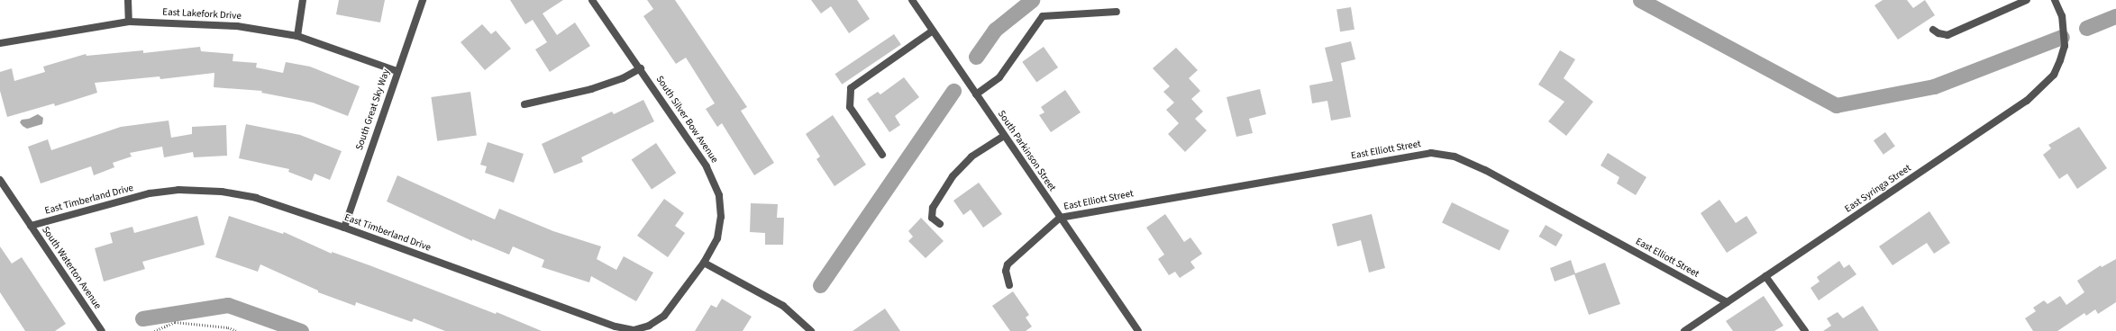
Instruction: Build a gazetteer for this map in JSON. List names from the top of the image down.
{
  "streets": {
    "street": [
      "East Lakefork Drive",
      "South Great Sky Way",
      "South Silver Bow Avenue",
      "East Elliott Street",
      "South Parkinson Street",
      "East Syringa Street",
      "East Timberland Drive",
      "South Waterton Avenue"
    ]
  },
  "crossings": [
    ["East Lakefork Drive", "South Great Sky Way"],
    ["South Great Sky Way", "East Timberland Drive"],
    ["South Silver Bow Avenue", "East Timberland Drive"],
    ["East Elliott Street", "South Parkinson Street"],
    ["East Elliott Street", "East Syringa Street"],
    ["East Timberland Drive", "South Waterton Avenue"]
  ]
}
